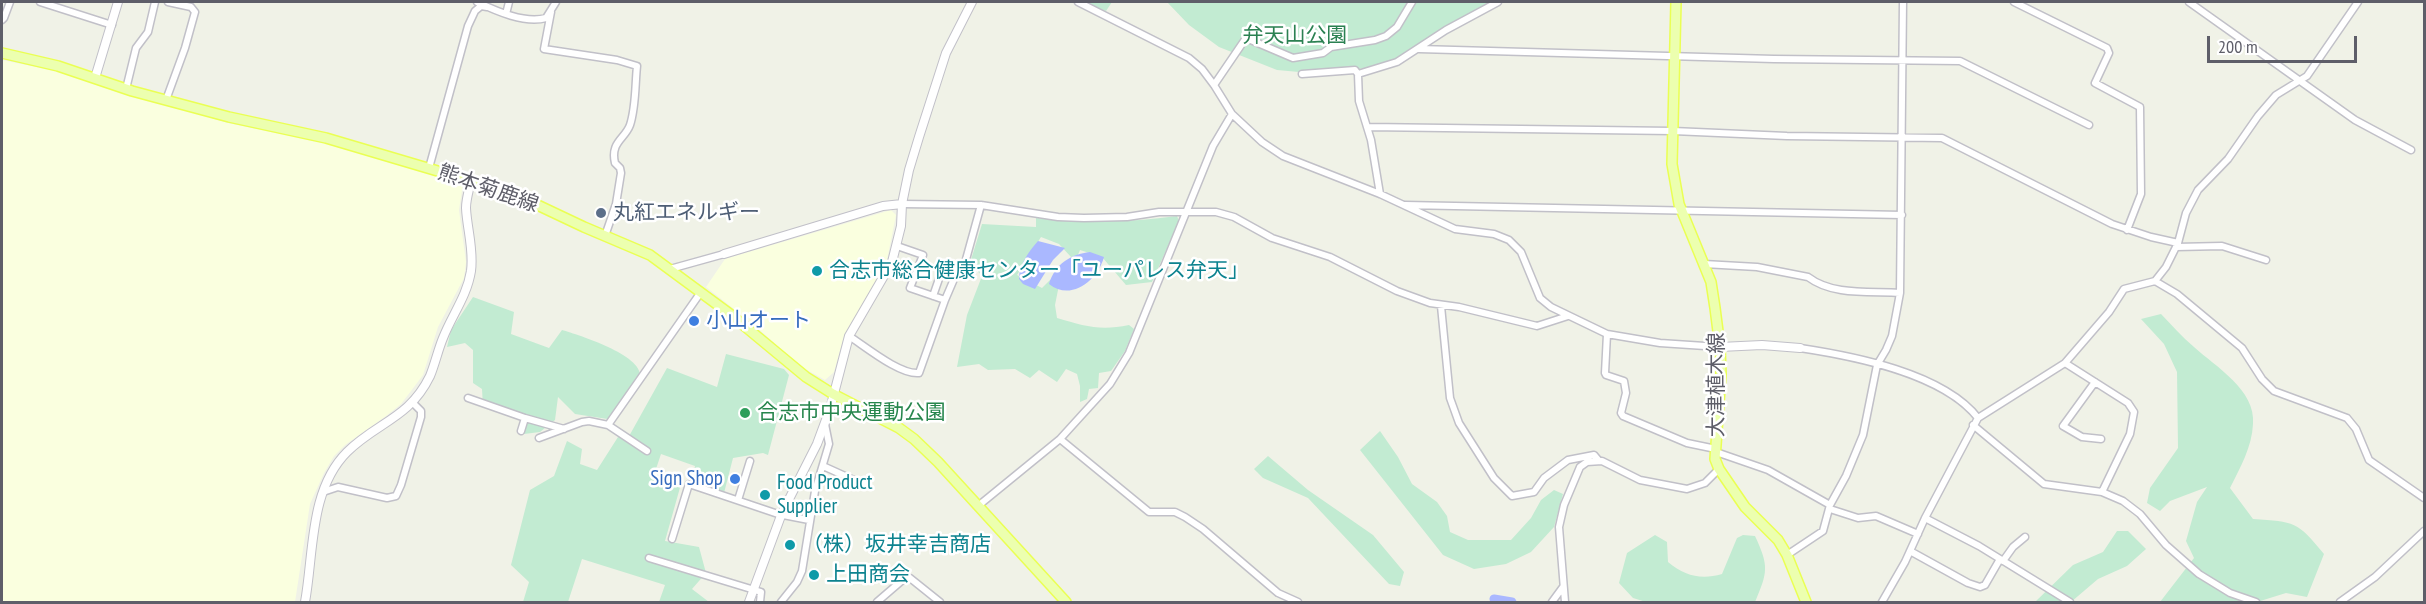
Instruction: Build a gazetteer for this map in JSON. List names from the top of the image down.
{
  "streets": {
    "main road": ["熊本菊鹿線", "大津植木線"]
  },
  "parks": ["弁天山公園"],
  "places": [
    "丸紅エネルギー",
    "合志市総合健康センター「ユーパレス弁天」",
    "小山オート",
    "合志市中央運動公園",
    "Sign Shop",
    "Food Product Supplier",
    "（株）坂井幸吉商店",
    "上田商会"
  ],
  "scale_bar": "200 m"
}
